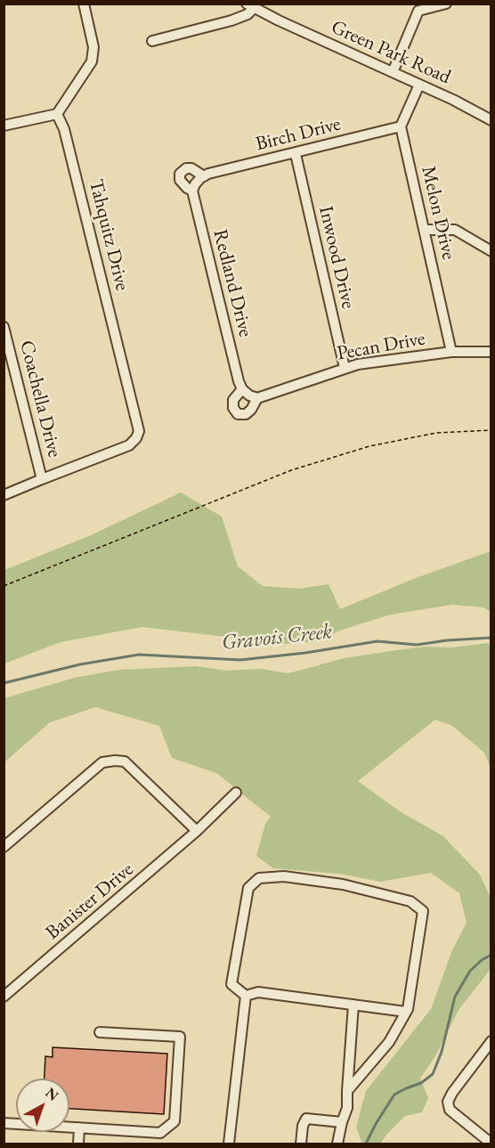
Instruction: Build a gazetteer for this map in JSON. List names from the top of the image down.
{
  "streets": {
    "street": [
      "Green Park Road",
      "Birch Drive",
      "Melon Drive",
      "Tahquitz Drive",
      "Inwood Drive",
      "Redland Drive",
      "Pecan Drive",
      "Coachella Drive",
      "Banister Drive"
    ]
  },
  "crossings": [
    ["Birch Drive", "Melon Drive"],
    ["Birch Drive", "Inwood Drive"],
    ["Birch Drive", "Redland Drive"],
    ["Melon Drive", "Pecan Drive"],
    ["Tahquitz Drive", "Coachella Drive"],
    ["Inwood Drive", "Pecan Drive"],
    ["Redland Drive", "Pecan Drive"]
  ],
  "water": ["Gravois Creek"],
  "north": "top right"
}
